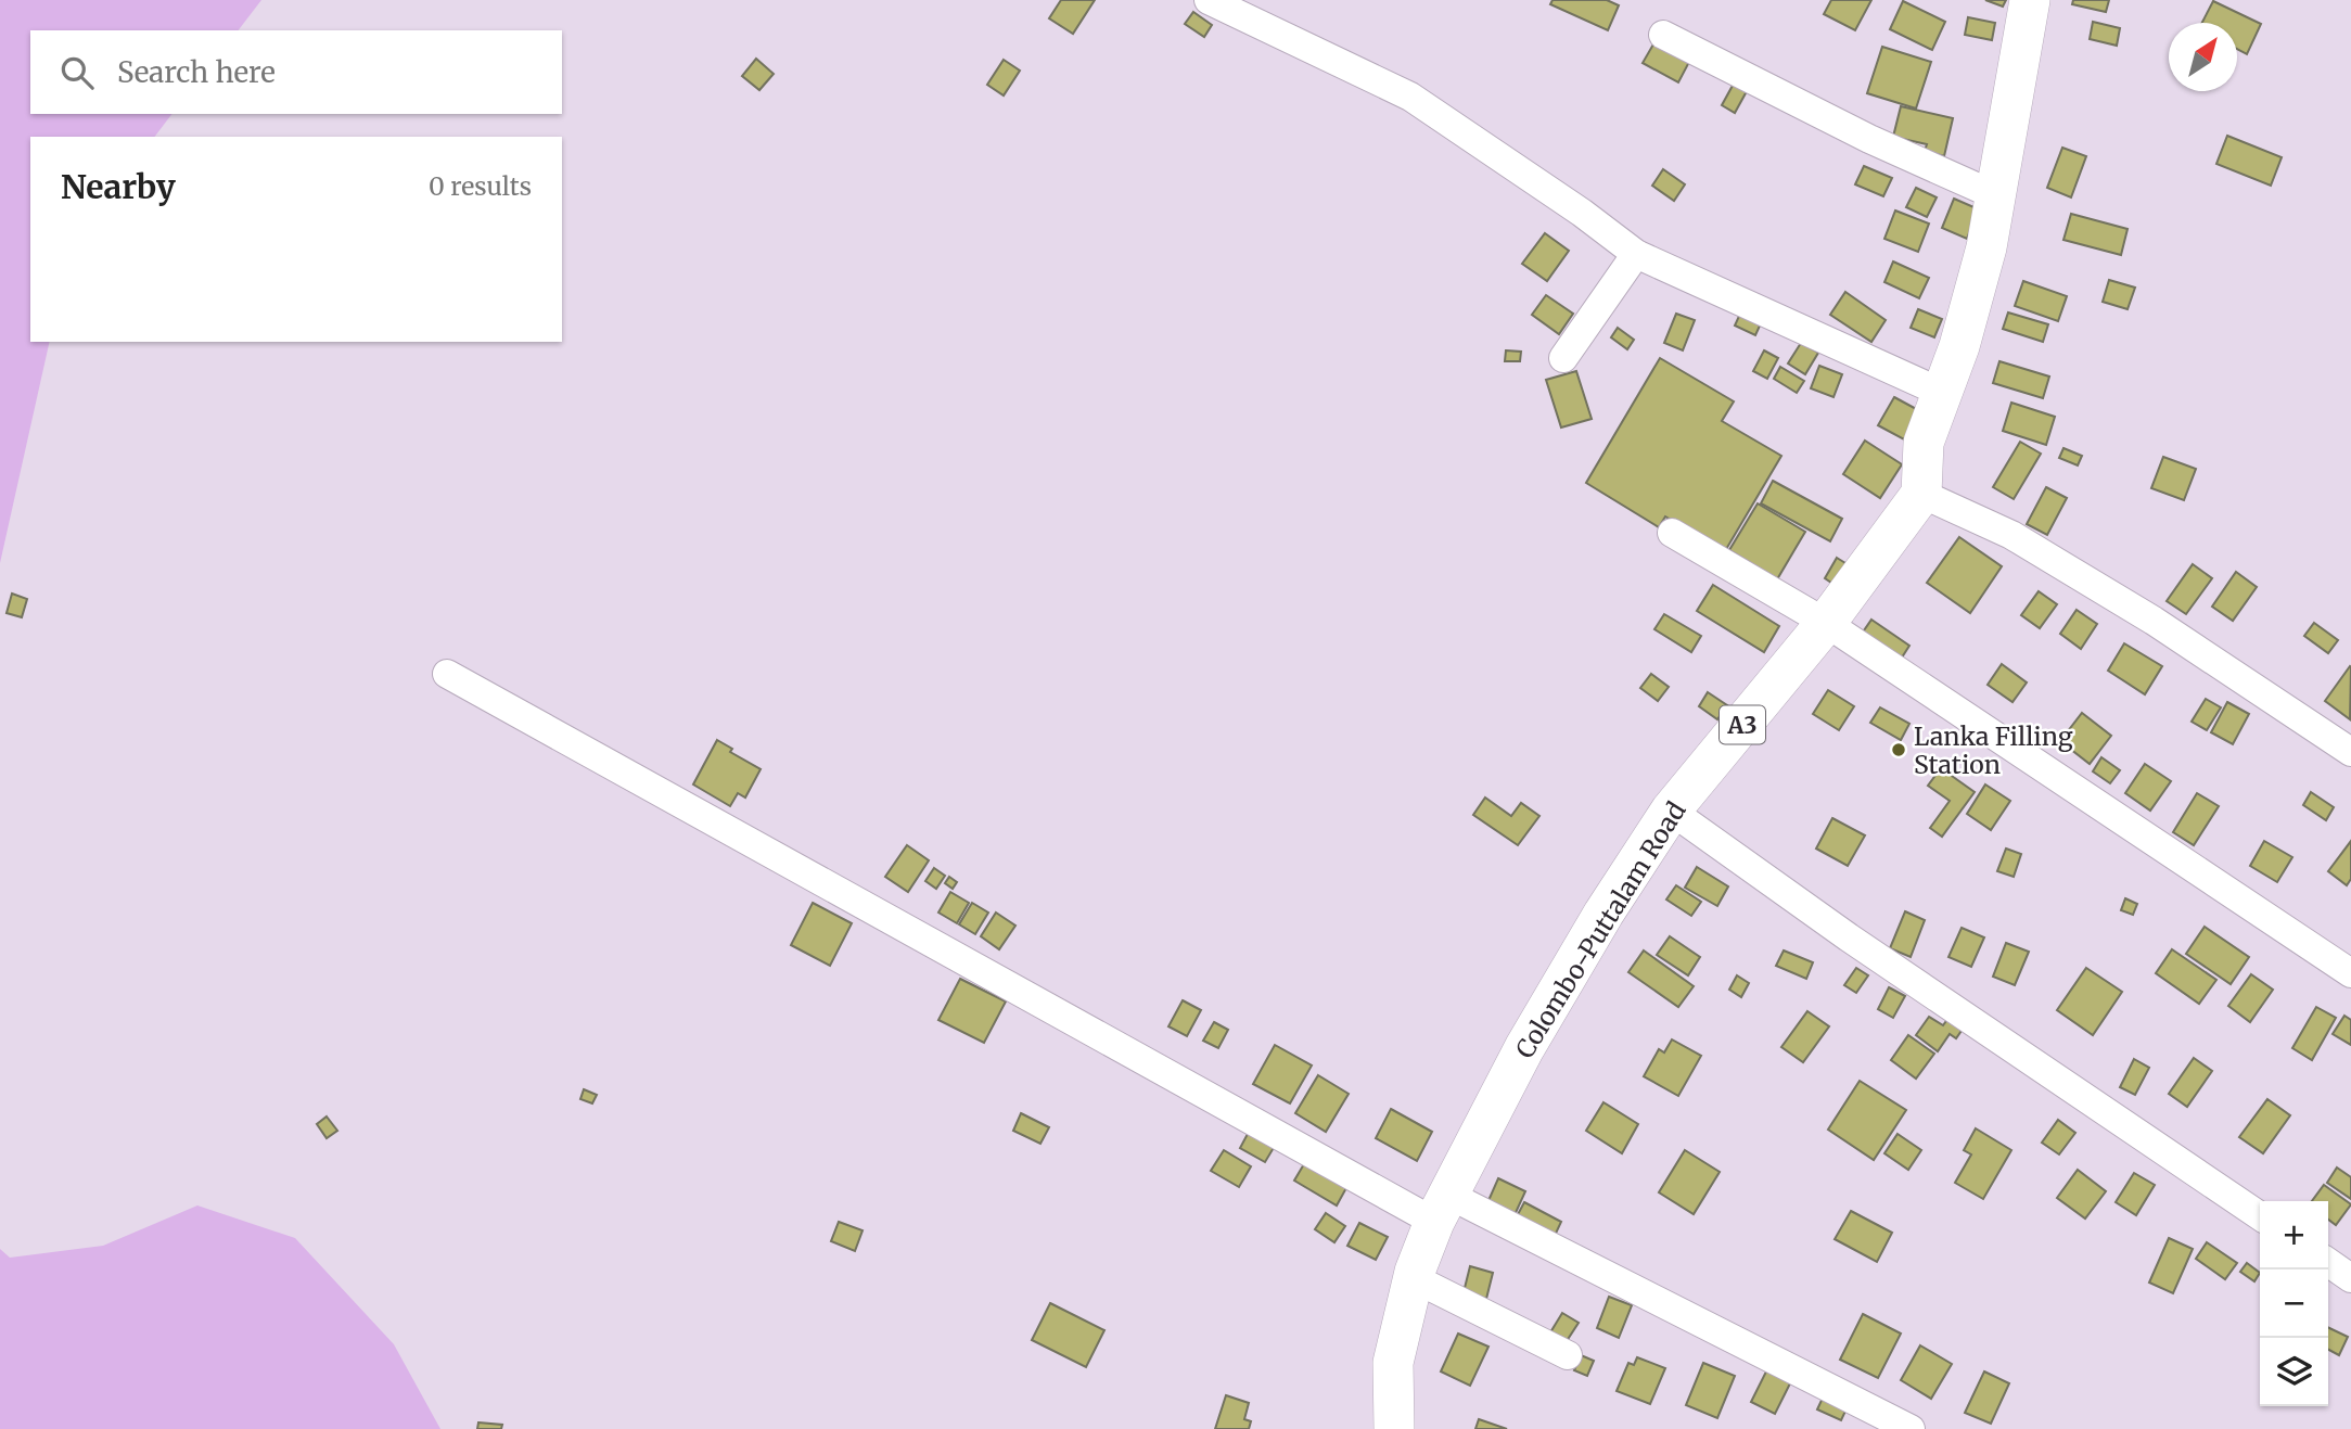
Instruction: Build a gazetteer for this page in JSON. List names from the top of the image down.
{
  "streets": {
    "highway": ["A3", "Colombo-Puttalam Road"]
  },
  "places": ["Lanka Filling Station"],
  "north": "top right",
  "page": {
    "search": "Search here",
    "heading": ["Nearby", "0 results"],
    "map_buttons": ["+", "−"]
  }
}
